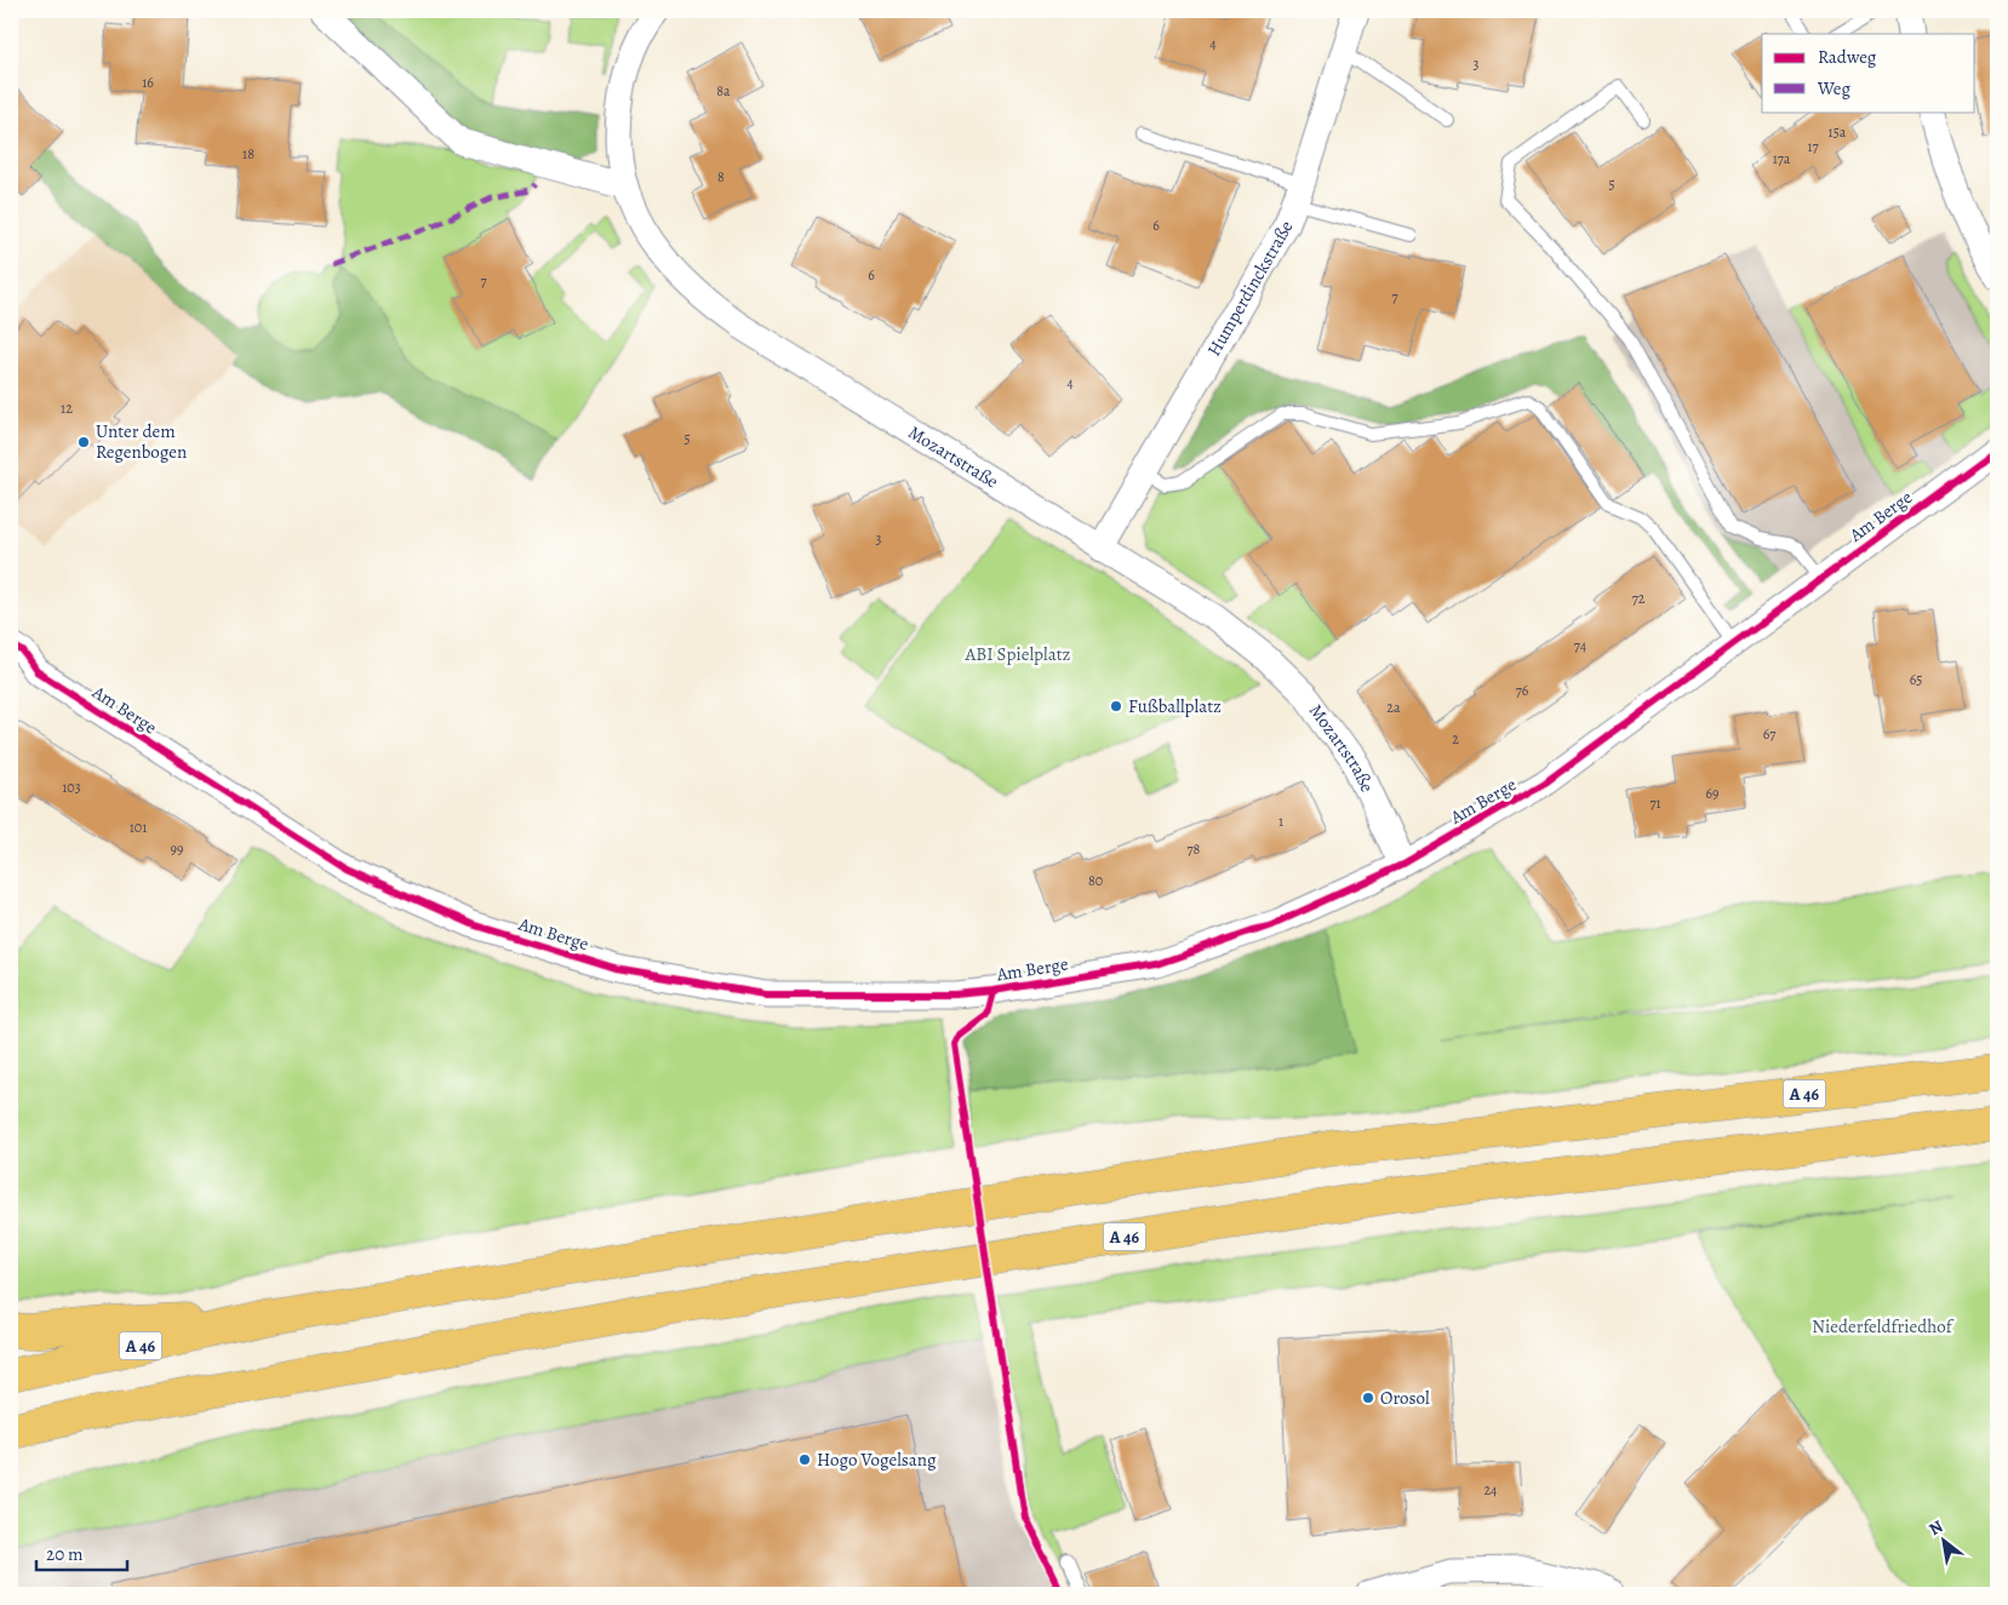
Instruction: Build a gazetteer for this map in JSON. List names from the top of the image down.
{
  "streets": {
    "highway": ["A 46"],
    "street": ["Humperdinckstraße", "Mozartstraße", "Am Berge"]
  },
  "crossings": [
    ["Humperdinckstraße", "Mozartstraße"],
    ["Mozartstraße", "Am Berge"]
  ],
  "parks": ["ABI Spielplatz", "Niederfeldfriedhof"],
  "places": [
    "Unter dem Regenbogen",
    "Fußballplatz",
    "Orosol",
    "Hogo Vogelsang"
  ],
  "house_numbers": [
    "4",
    "3",
    "16",
    "8a",
    "15a",
    "17",
    "18",
    "17a",
    "8",
    "5",
    "6",
    "6",
    "7",
    "7",
    "4",
    "12",
    "5",
    "3",
    "72",
    "74",
    "65",
    "76",
    "2a",
    "67",
    "2",
    "103",
    "69",
    "71",
    "1",
    "101",
    "99",
    "78",
    "80",
    "24"
  ],
  "legend": ["Radweg", "Weg"],
  "scale_bar": "20 m",
  "north": "top left"
}
